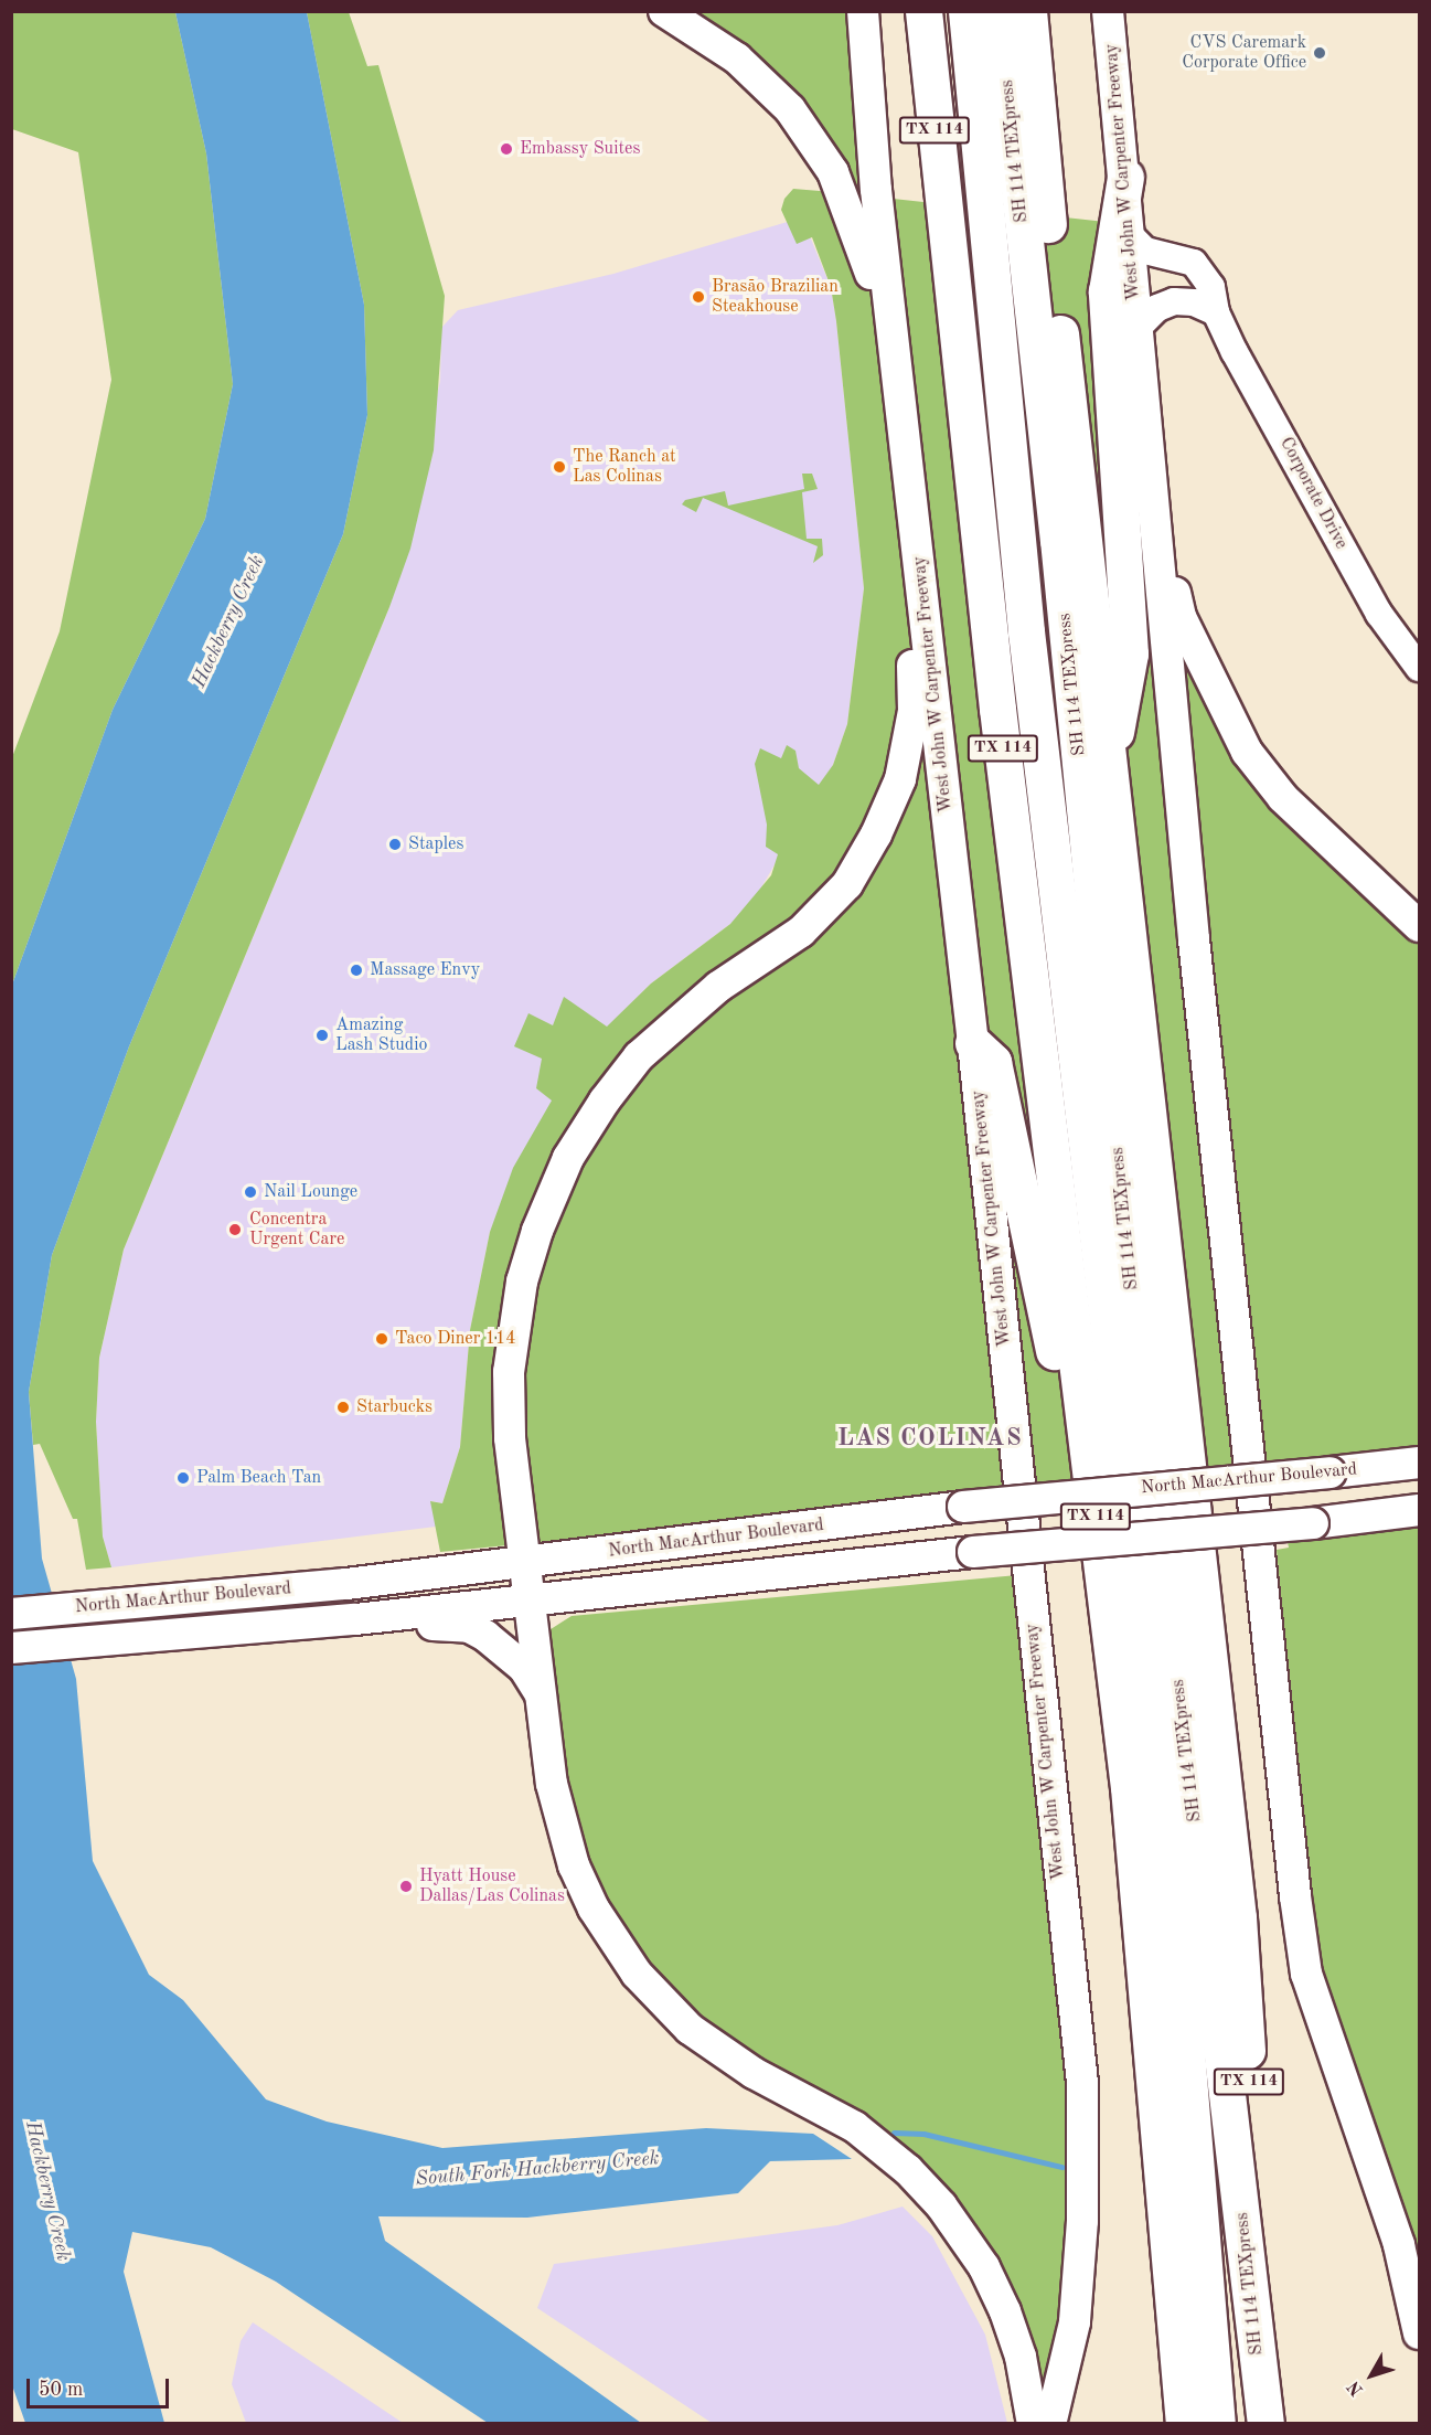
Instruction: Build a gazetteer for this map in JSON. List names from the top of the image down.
{
  "streets": {
    "highway": ["TX 114", "SH 114 TEXpress"],
    "main road": ["West John W Carpenter Freeway", "North MacArthur Boulevard"],
    "street": ["Corporate Drive"]
  },
  "crossings": [
    ["West John W Carpenter Freeway", "Corporate Drive"]
  ],
  "districts": ["LAS COLINAS"],
  "water": ["Hackberry Creek", "South Fork Hackberry Creek"],
  "places": [
    "CVS Caremark Corporate Office",
    "Embassy Suites",
    "Brasão Brazilian Steakhouse",
    "The Ranch at Las Colinas",
    "Staples",
    "Massage Envy",
    "Amazing Lash Studio",
    "Nail Lounge",
    "Concentra Urgent Care",
    "Taco Diner 114",
    "Starbucks",
    "Palm Beach Tan",
    "Hyatt House Dallas/Las Colinas"
  ],
  "scale_bar": "50 m",
  "north": "bottom left"
}
